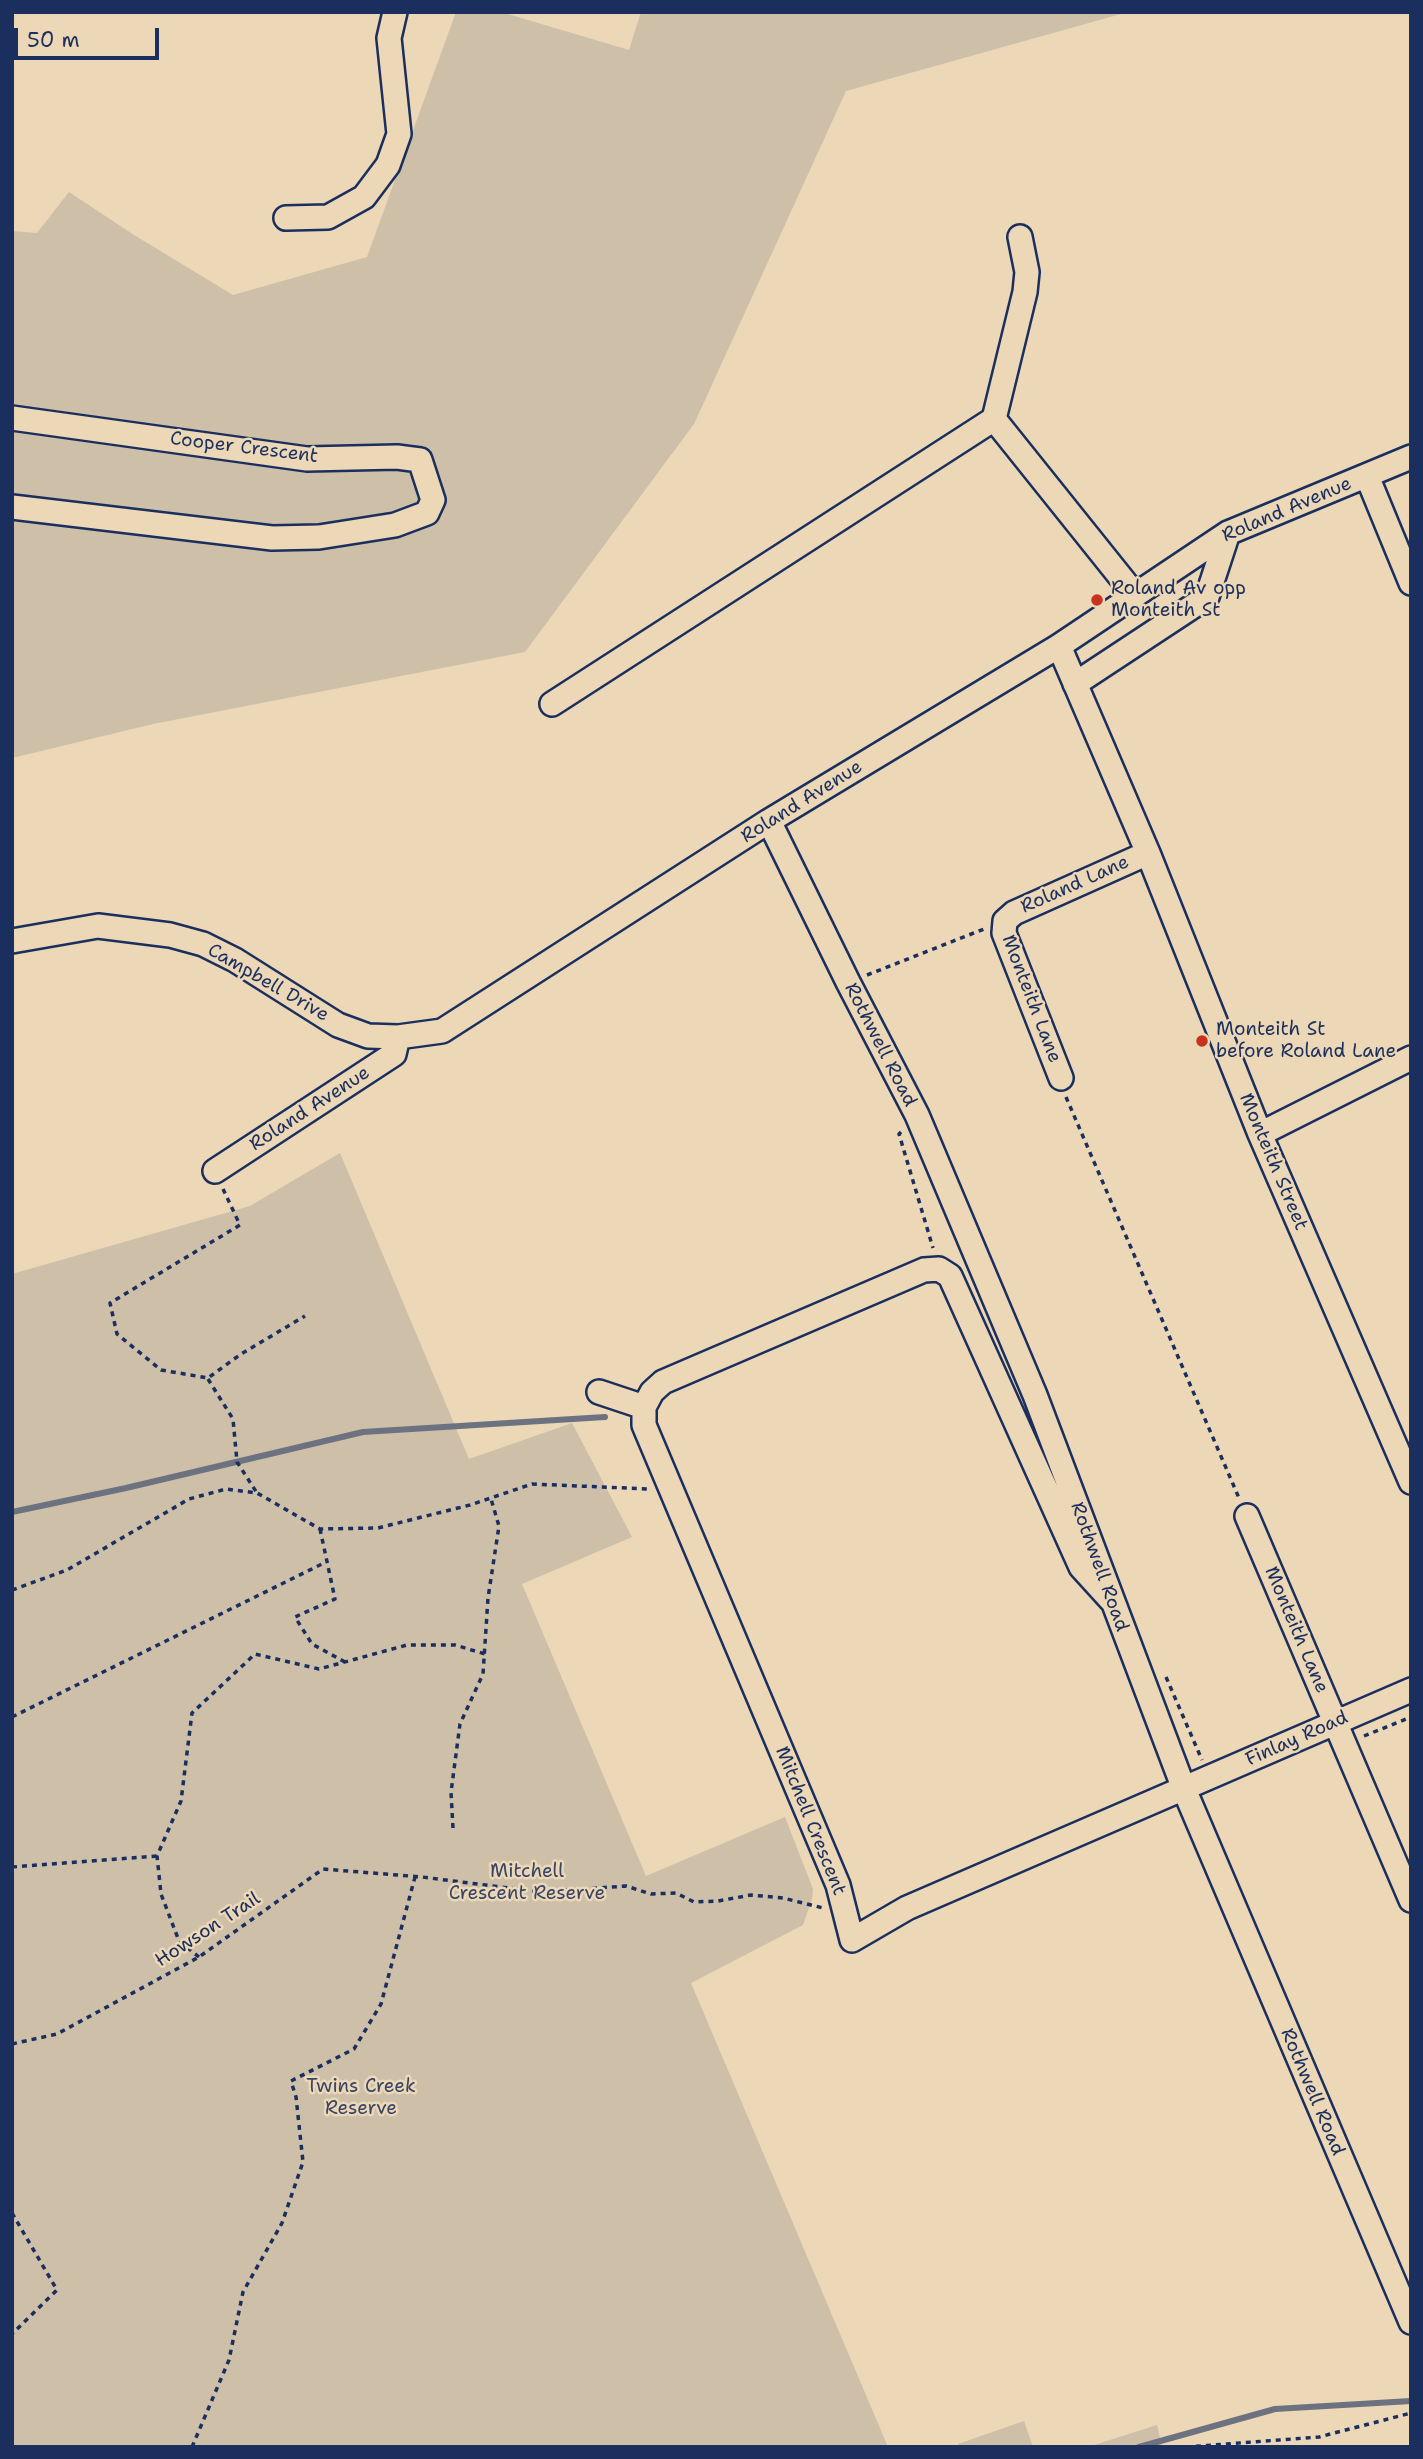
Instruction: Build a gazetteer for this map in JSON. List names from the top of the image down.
{
  "streets": {
    "street": [
      "Cooper Crescent",
      "Roland Avenue",
      "Roland Lane",
      "Campbell Drive",
      "Monteith Lane",
      "Rothwell Road",
      "Monteith Street",
      "Finlay Road",
      "Mitchell Crescent"
    ],
    "path": ["Howson Trail"]
  },
  "crossings": [
    ["Roland Avenue", "Campbell Drive"],
    ["Roland Avenue", "Rothwell Road"],
    ["Roland Avenue", "Monteith Street"],
    ["Roland Lane", "Monteith Lane"],
    ["Roland Lane", "Monteith Street"],
    ["Monteith Lane", "Finlay Road"],
    ["Rothwell Road", "Finlay Road"],
    ["Rothwell Road", "Mitchell Crescent"],
    ["Finlay Road", "Mitchell Crescent"],
    ["Mitchell Crescent", "Howson Trail"]
  ],
  "parks": ["Mitchell Crescent Reserve", "Twins Creek Reserve"],
  "places": ["Roland Av opp Monteith St", "Monteith St before Roland Lane"],
  "scale_bar": "50 m"
}
